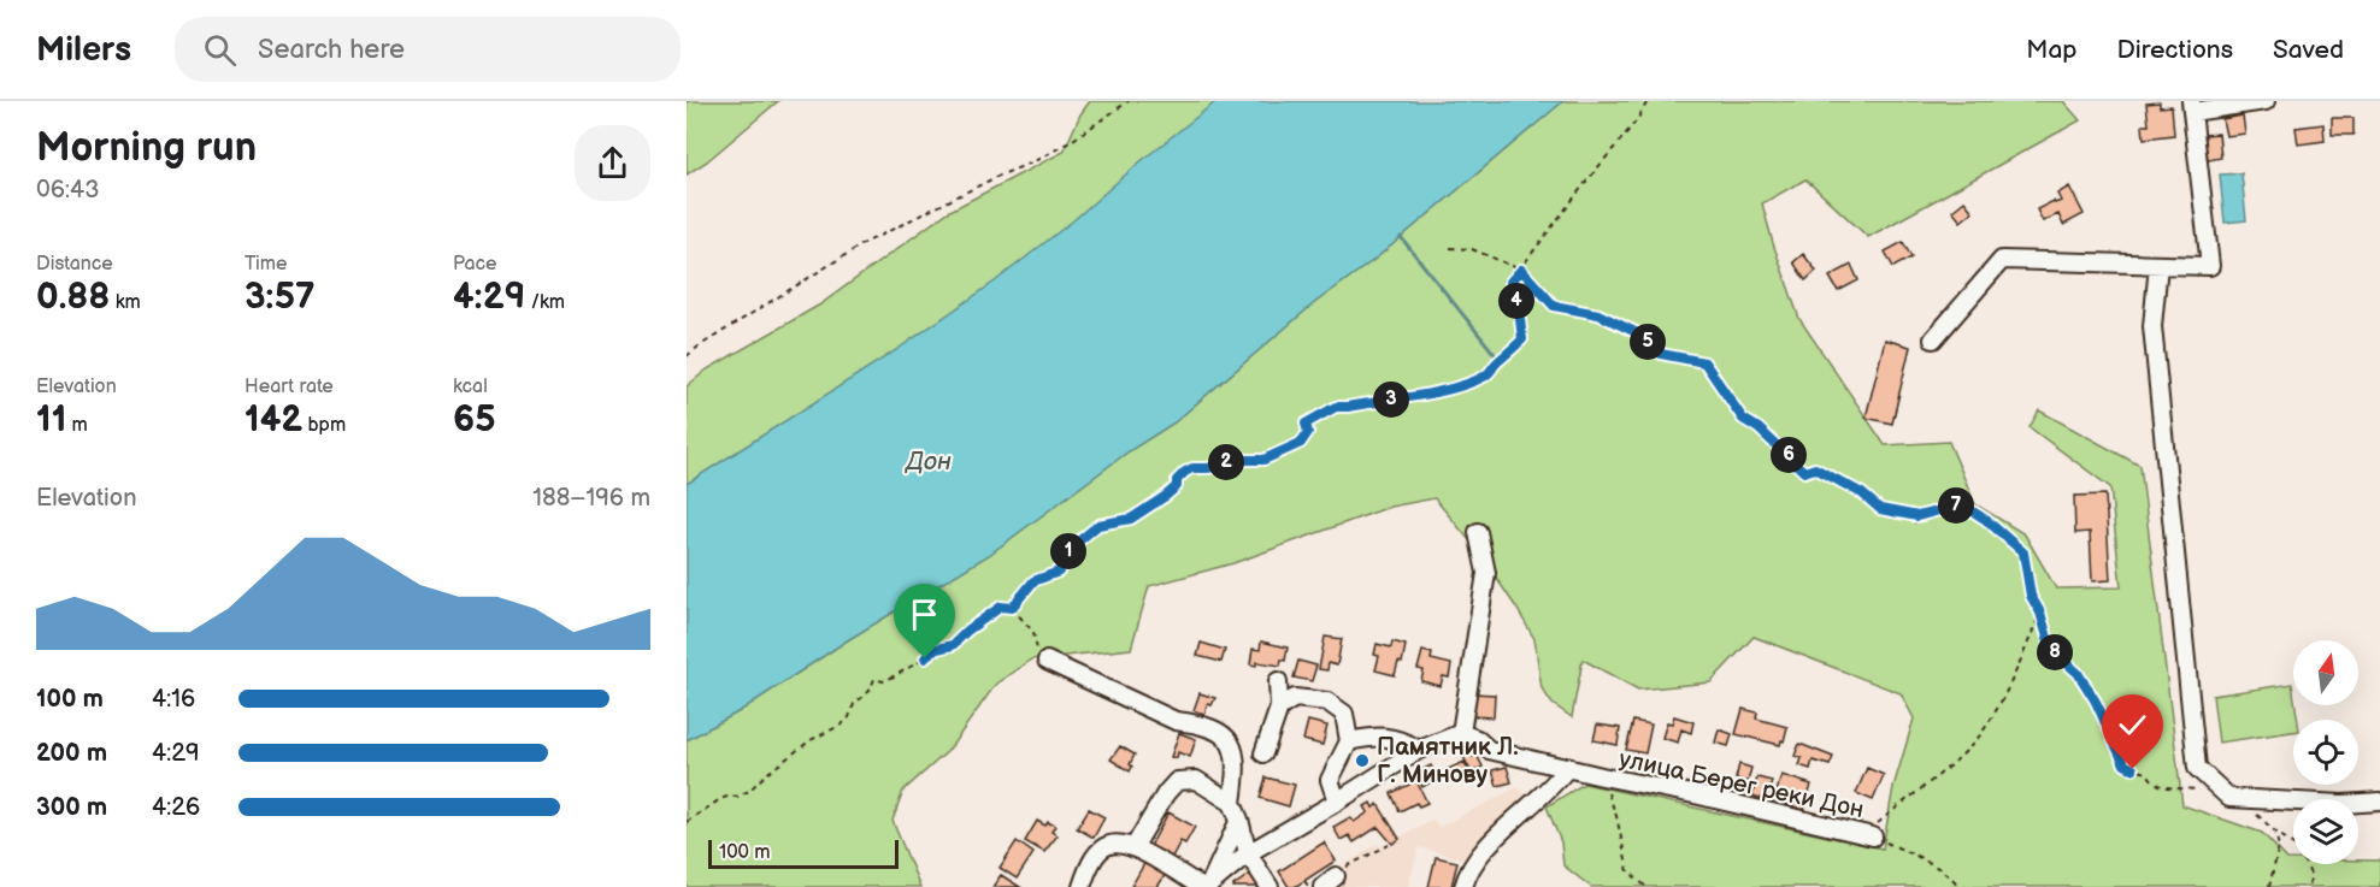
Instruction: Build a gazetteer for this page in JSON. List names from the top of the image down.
{
  "streets": {
    "street": ["улица Берег реки Дон"]
  },
  "water": ["Дон"],
  "places": ["Памятник Л. Г. Минову"],
  "scale_bar": "100 m",
  "north": "top",
  "page": {
    "header": "Milers",
    "search": "Search here",
    "nav": ["Map", "Directions", "Saved"],
    "heading": ["Morning run", "06:43"],
    "stats": [
      ["Distance", "0.88 km"],
      ["Time", "3:57"],
      ["Pace", "4:29 /km"],
      ["Elevation", "11 m"],
      ["Heart rate", "142 bpm"],
      ["kcal", "65"]
    ],
    "pins": [
      "4",
      "5",
      "3",
      "6",
      "2",
      "7",
      "1",
      "8"
    ],
    "chart": ["Elevation", "188–196 m"],
    "list": [
      {
        "name": "100 m",
        "note": "4:16"
      },
      {
        "name": "200 m",
        "note": "4:29"
      },
      {
        "name": "300 m",
        "note": "4:26"
      }
    ],
    "scale": "100 m"
  }
}
